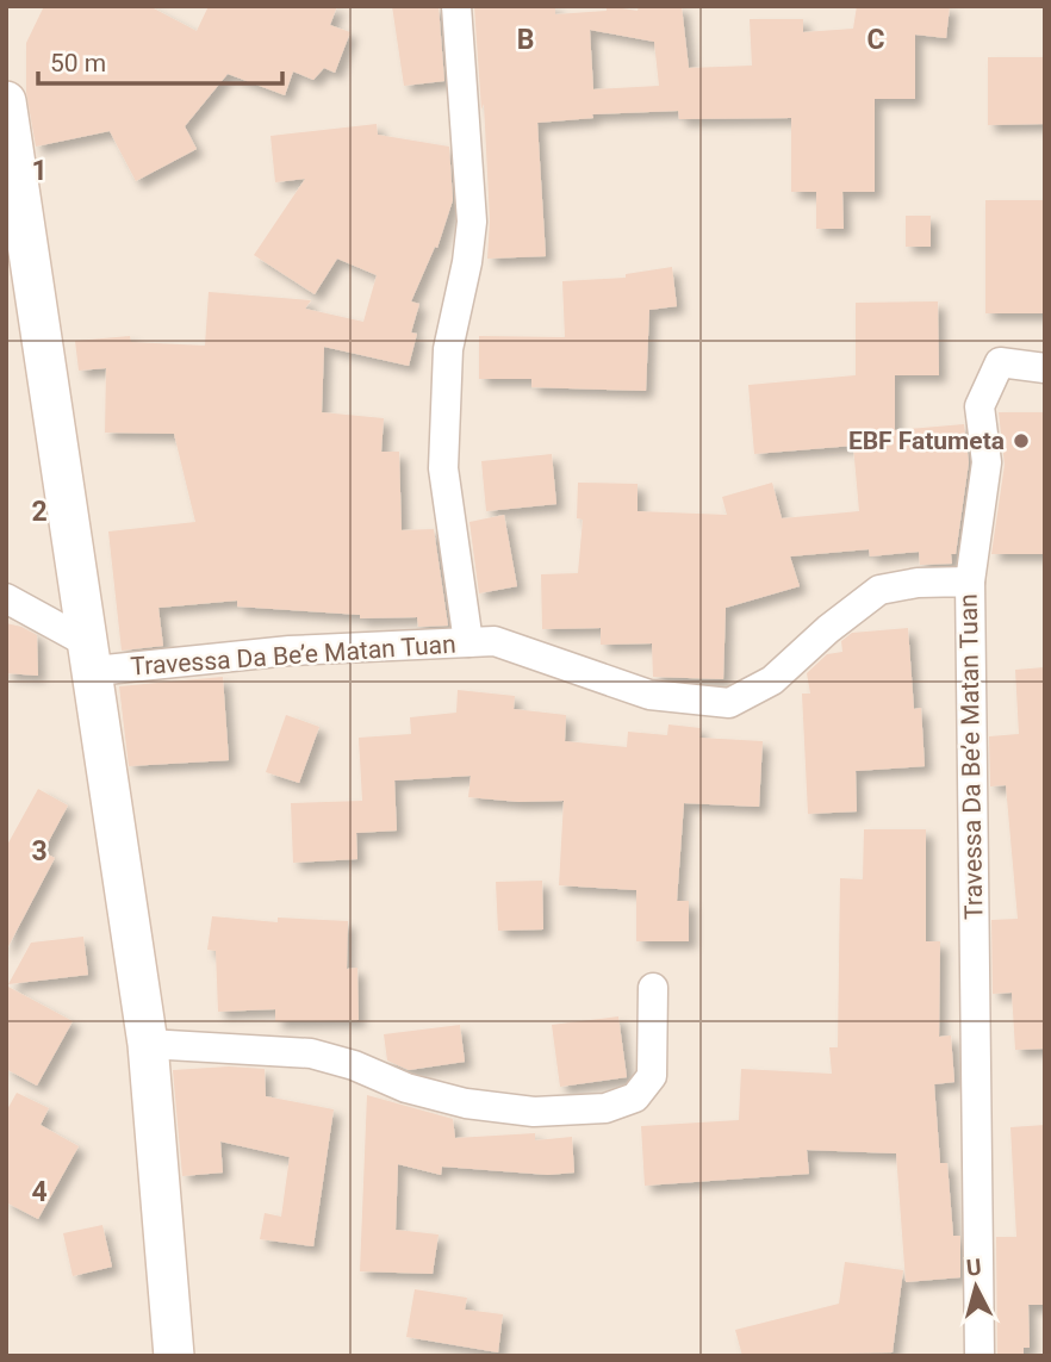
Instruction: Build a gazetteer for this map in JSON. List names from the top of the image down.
{
  "streets": {
    "street": ["Travessa Da Be’e Matan Tuan"]
  },
  "places": ["EBF Fatumeta"],
  "scale_bar": "50 m",
  "north": "top",
  "grid": {
    "columns": ["B", "C"],
    "rows": [
      "1",
      "2",
      "3",
      "4"
    ]
  }
}
